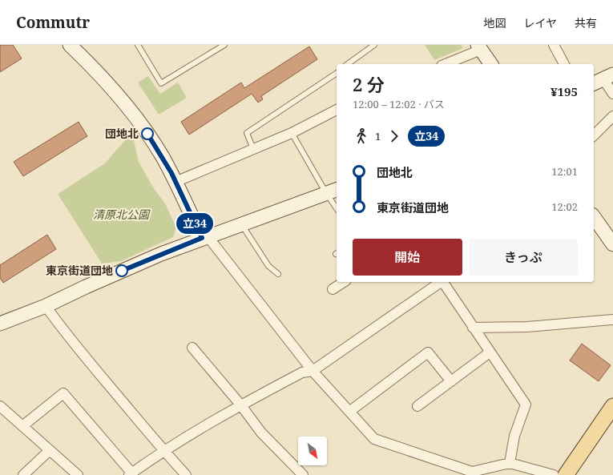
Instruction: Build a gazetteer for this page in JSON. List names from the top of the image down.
{
  "parks": ["清原北公園"],
  "places": ["団地北", "東京街道団地"],
  "lines": ["bus line 立34"],
  "north": "bottom right",
  "page": {
    "header": "Commutr",
    "nav": ["地図", "レイヤ", "共有"],
    "on_map": "立34",
    "heading": ["2 分", "12:00 – 12:02 · バス", "¥195"],
    "legs": ["1", "立34"],
    "list": [
      {
        "name": "団地北",
        "value": "12:01"
      },
      {
        "name": "東京街道団地",
        "value": "12:02"
      }
    ],
    "buttons": ["開始", "きっぷ"]
  }
}
